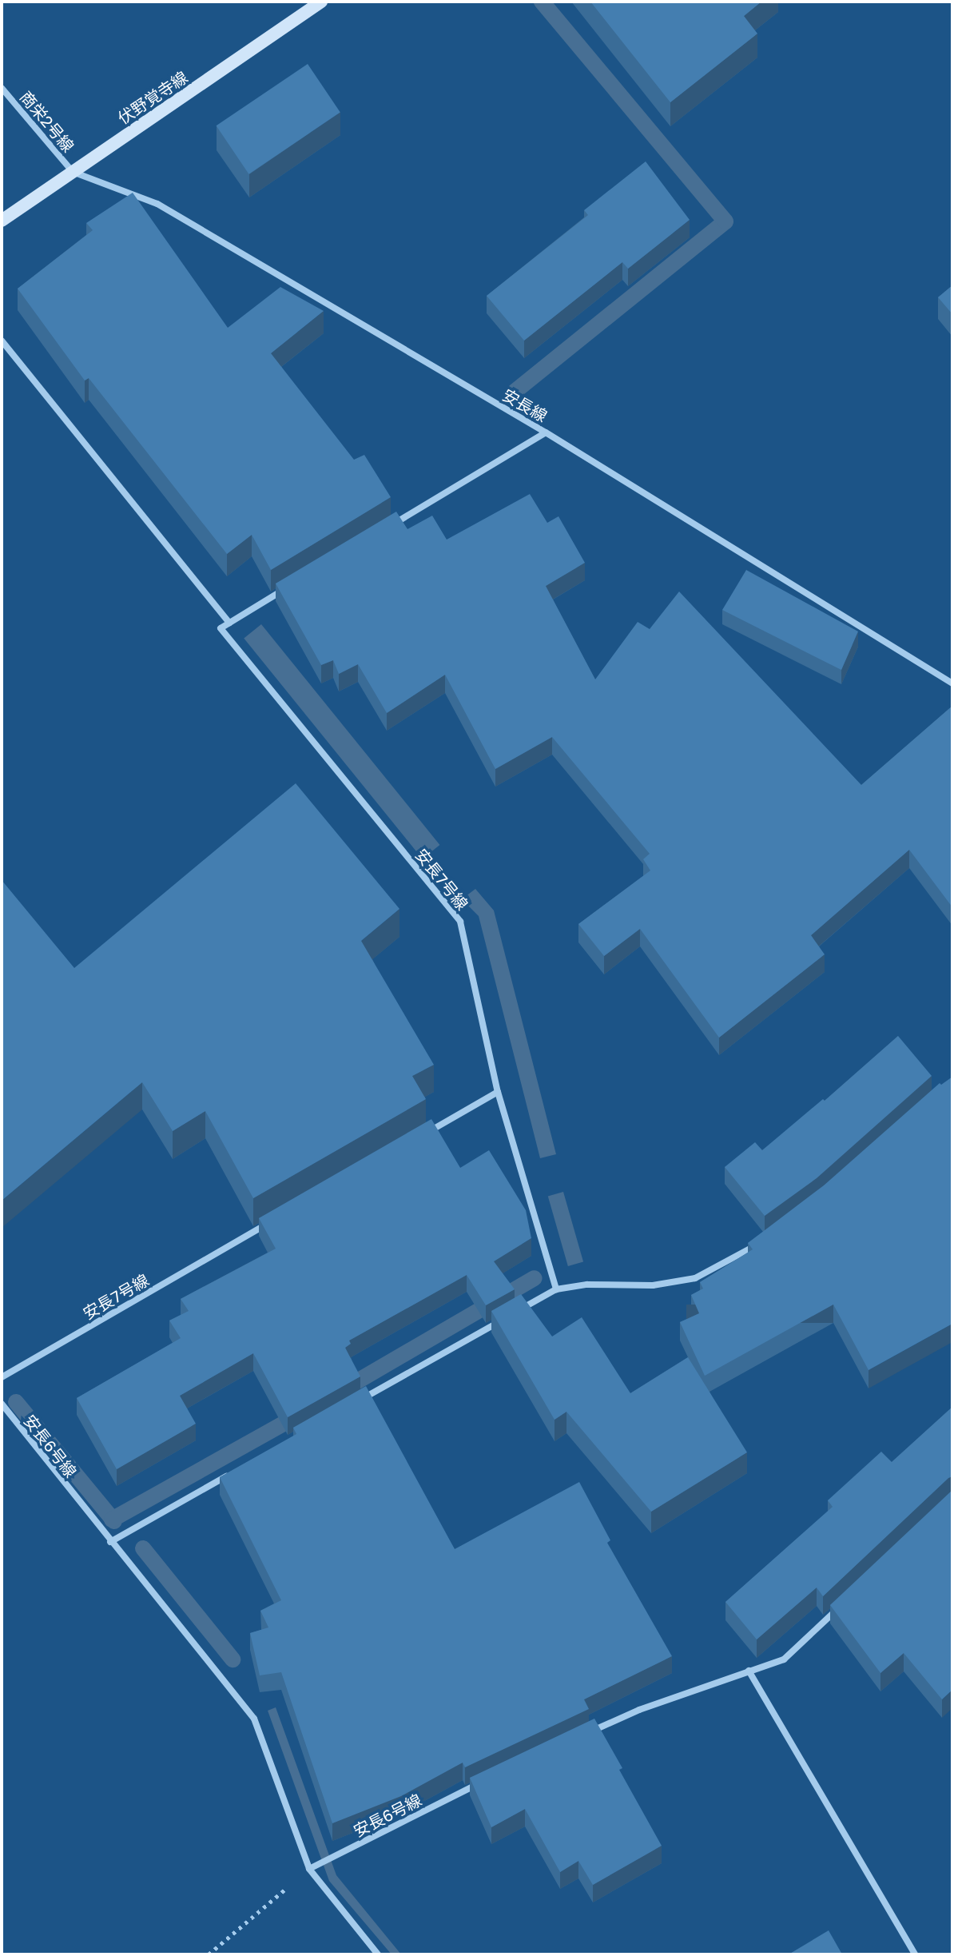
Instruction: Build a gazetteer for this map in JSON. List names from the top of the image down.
{
  "streets": {
    "main road": ["伏野覚寺線"],
    "street": [
      "商栄2号線",
      "安長線",
      "安長7号線",
      "安長6号線"
    ]
  },
  "crossings": [
    ["伏野覚寺線", "商栄2号線"],
    ["伏野覚寺線", "安長線"],
    ["商栄2号線", "安長線"]
  ]
}
